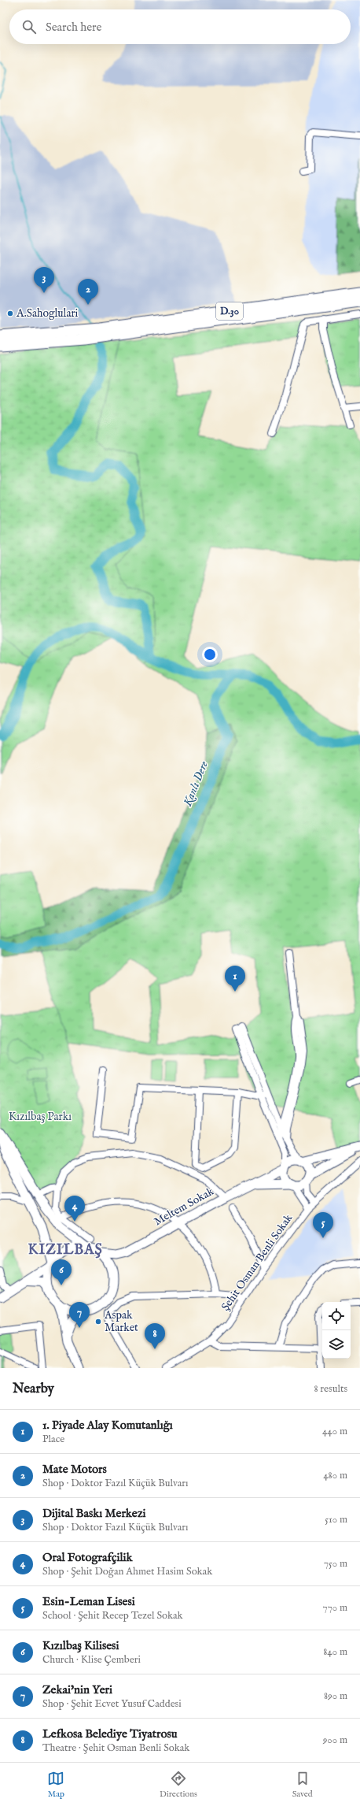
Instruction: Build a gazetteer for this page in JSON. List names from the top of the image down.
{
  "streets": {
    "highway": ["D.30"],
    "main road": ["Meltem Sokak"],
    "street": ["Şehit Osman Benli Sokak"]
  },
  "districts": ["KIZILBAŞ"],
  "water": ["Kanlı Dere"],
  "parks": ["Kızılbaş Parkı"],
  "places": ["A.Sahoglulari", "Aspak Market"],
  "page": {
    "search": "Search here",
    "pins": [
      "3",
      "2",
      "1",
      "4",
      "5",
      "6",
      "7",
      "8"
    ],
    "heading": ["Nearby", "8 results"],
    "list": [
      {
        "mark": "1",
        "name": "1. Piyade Alay Komutanlığı",
        "note": "Place",
        "value": "440 m"
      },
      {
        "mark": "2",
        "name": "Mate Motors",
        "note": "Shop · Doktor Fazıl Küçük Bulvarı",
        "value": "480 m"
      },
      {
        "mark": "3",
        "name": "Dijital Baskı Merkezi",
        "note": "Shop · Doktor Fazıl Küçük Bulvarı",
        "value": "510 m"
      },
      {
        "mark": "4",
        "name": "Oral Fotografçilik",
        "note": "Shop · Şehit Doğan Ahmet Hasim Sokak",
        "value": "750 m"
      },
      {
        "mark": "5",
        "name": "Esin-Leman Lisesi",
        "note": "School · Şehit Recep Tezel Sokak",
        "value": "770 m"
      },
      {
        "mark": "6",
        "name": "Kızılbaş Kilisesi",
        "note": "Church · Klise Çemberi",
        "value": "840 m"
      },
      {
        "mark": "7",
        "name": "Zekai'nin Yeri",
        "note": "Shop · Şehit Ecvet Yusuf Caddesi",
        "value": "890 m"
      },
      {
        "mark": "8",
        "name": "Lefkosa Belediye Tiyatrosu",
        "note": "Theatre · Şehit Osman Benli Sokak",
        "value": "900 m"
      }
    ],
    "nav": ["Map", "Directions", "Saved"]
  }
}
